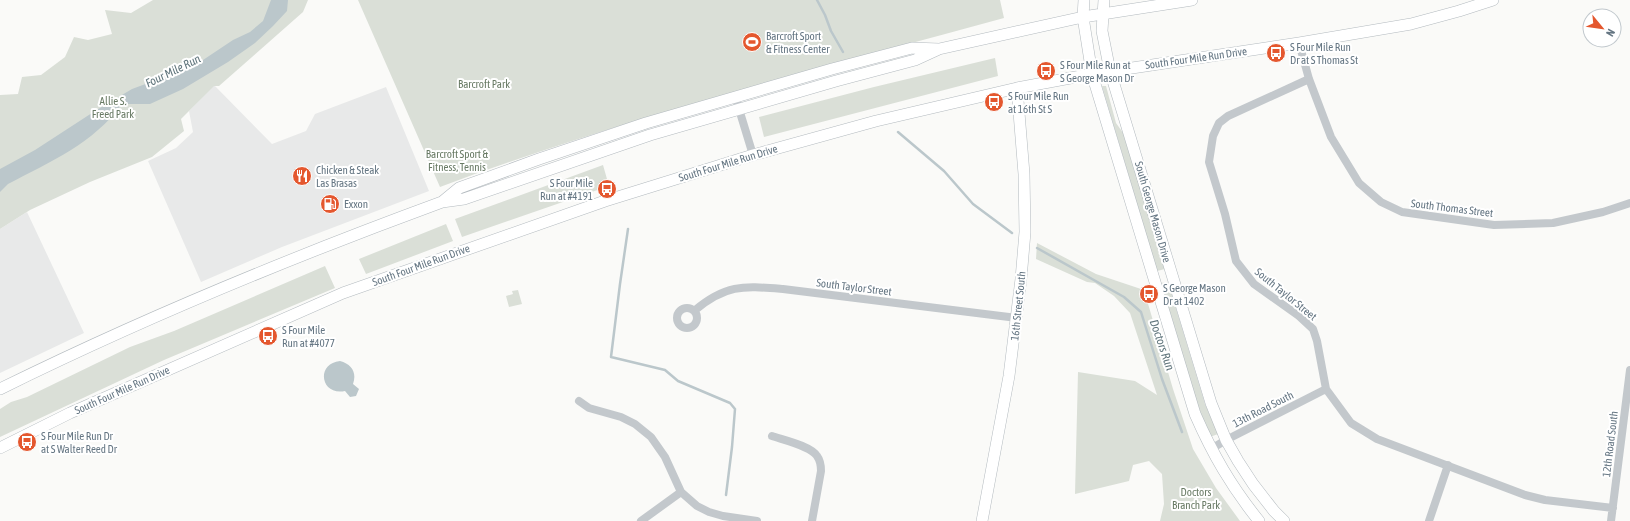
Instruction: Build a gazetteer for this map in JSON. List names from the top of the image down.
{
  "streets": {
    "main road": ["South Four Mile Run Drive", "South George Mason Drive", "16th Street South"],
    "street": [
      "South Thomas Street",
      "South Taylor Street",
      "13th Road South",
      "12th Road South"
    ]
  },
  "crossings": [
    ["South Four Mile Run Drive", "South Thomas Street"],
    ["South Four Mile Run Drive", "South George Mason Drive"],
    ["South Four Mile Run Drive", "16th Street South"],
    ["South Thomas Street", "South Taylor Street"],
    ["South George Mason Drive", "13th Road South"],
    ["South Taylor Street", "16th Street South"],
    ["South Taylor Street", "13th Road South"],
    ["South Taylor Street", "12th Road South"]
  ],
  "water": ["Four Mile Run", "Doctors Run"],
  "parks": [
    "Barcroft Park",
    "Allie S. Freed Park",
    "Barcroft Sport & Fitness, Tennis",
    "Doctors Branch Park"
  ],
  "places": {
    "sports": ["Barcroft Sport & Fitness Center"],
    "bus stop": [
      "S Four Mile Run Dr at S Thomas St",
      "S Four Mile Run at S George Mason Dr",
      "S Four Mile Run at 16th St S",
      "S Four Mile Run at #4191",
      "S George Mason Dr at 1402",
      "S Four Mile Run at #4077",
      "S Four Mile Run Dr at S Walter Reed Dr"
    ],
    "restaurant": ["Chicken & Steak Las Brasas"],
    "fuel station": ["Exxon"]
  },
  "north": "bottom right"
}
